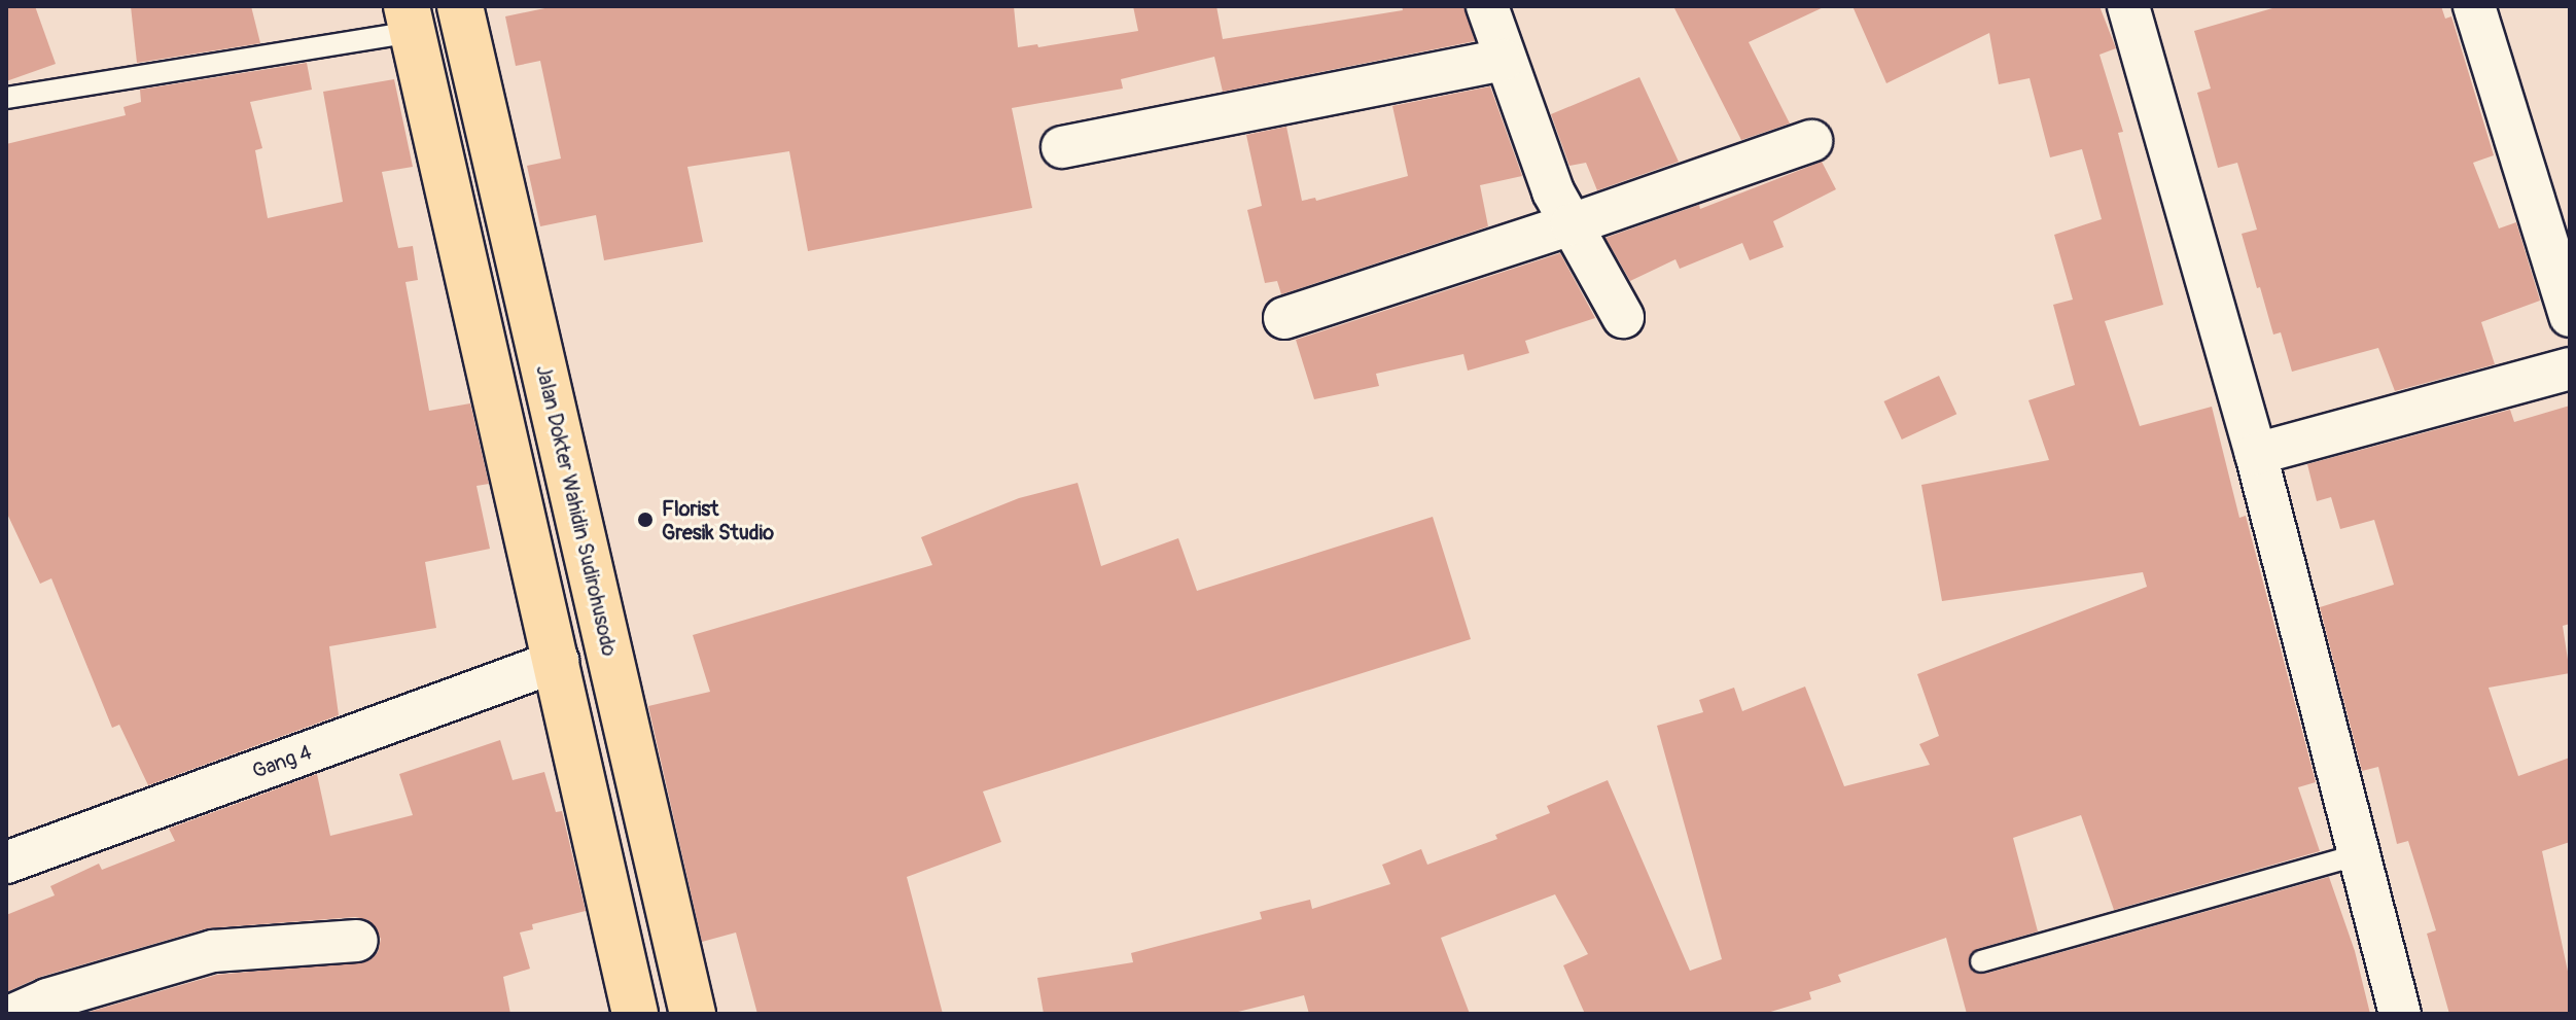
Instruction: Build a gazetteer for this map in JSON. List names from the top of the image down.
{
  "streets": {
    "highway": ["Jalan Dokter Wahidin Sudirohusodo"],
    "street": ["Gang 4"]
  },
  "places": ["Florist Gresik Studio"]
}
